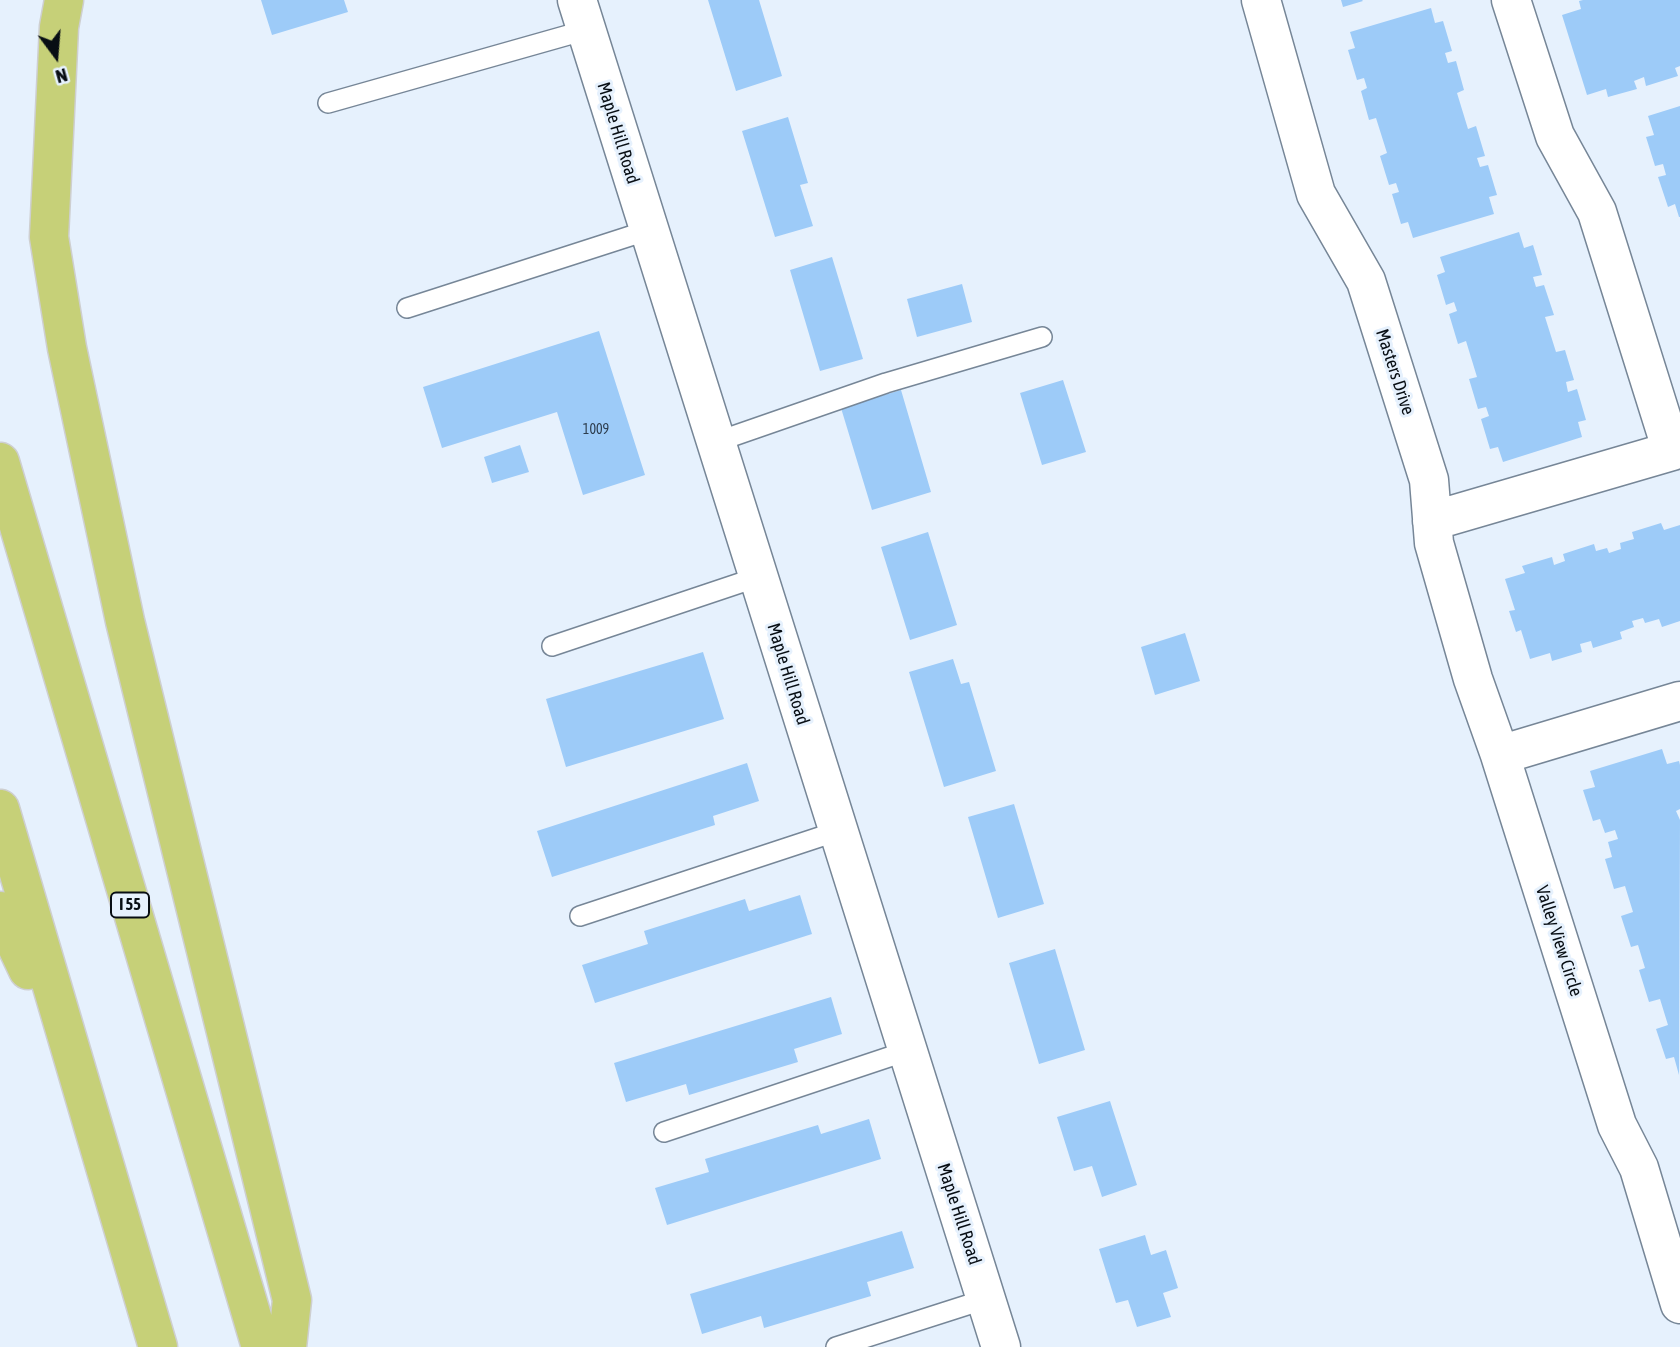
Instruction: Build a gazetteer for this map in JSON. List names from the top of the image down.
{
  "streets": {
    "highway": ["I 55"],
    "street": ["Maple Hill Road", "Masters Drive", "Valley View Circle"]
  },
  "crossings": [
    ["Masters Drive", "Valley View Circle"]
  ],
  "house_numbers": ["1009"],
  "north": "bottom"
}
